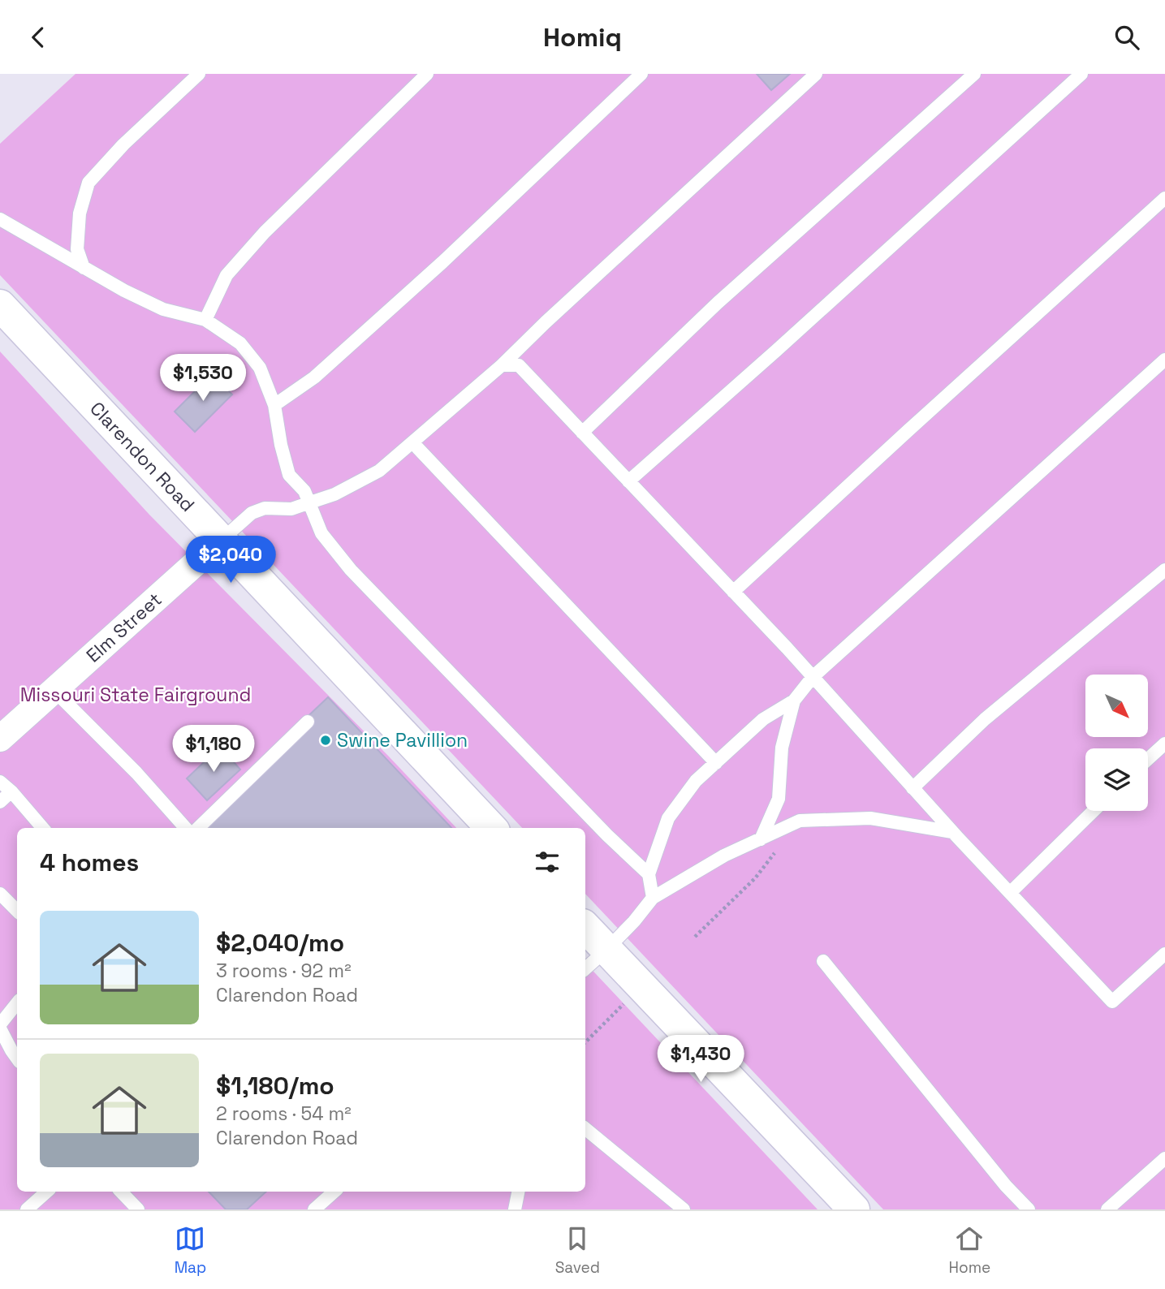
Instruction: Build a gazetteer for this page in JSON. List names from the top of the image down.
{
  "streets": {
    "street": ["Clarendon Road", "Elm Street"]
  },
  "crossings": [
    ["Clarendon Road", "Elm Street"]
  ],
  "parks": ["Missouri State Fairground"],
  "places": ["Swine Pavillion"],
  "north": "bottom right",
  "page": {
    "header": "Homiq",
    "price": [
      "$1,530",
      "$2,040",
      "$1,180",
      "$1,430"
    ],
    "heading": "4 homes",
    "list": [
      {
        "name": "$2,040/mo",
        "note": "3 rooms · 92 m² · Clarendon Road"
      },
      {
        "name": "$1,180/mo",
        "note": "2 rooms · 54 m² · Clarendon Road"
      }
    ],
    "tabs": ["Map", "Saved", "Home"]
  }
}
